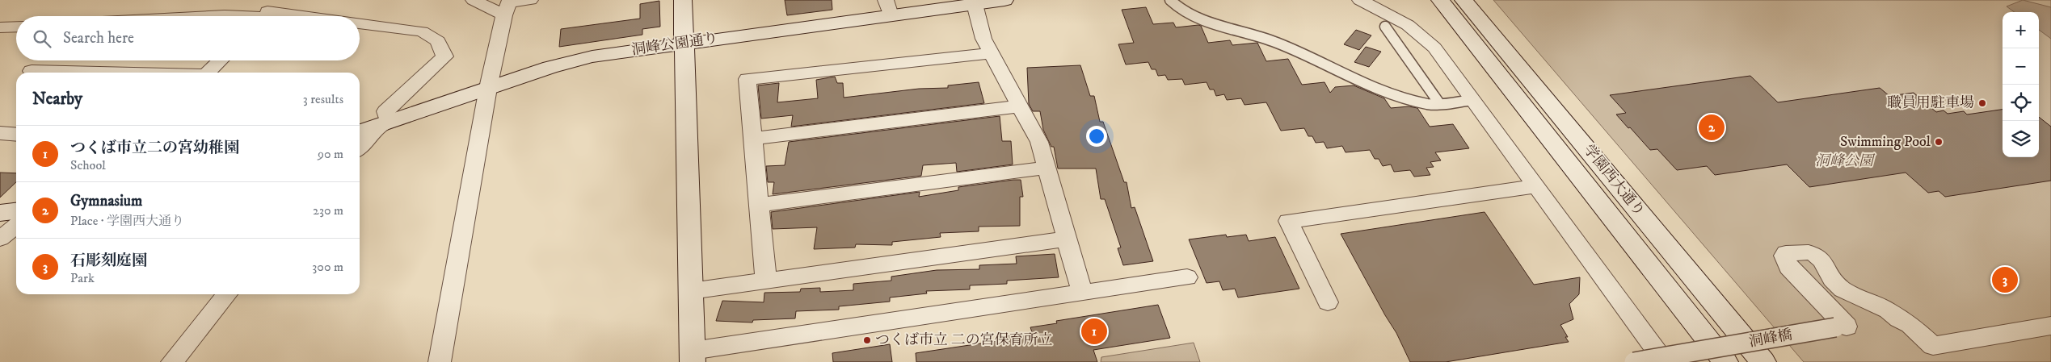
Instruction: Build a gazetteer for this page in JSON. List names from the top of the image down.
{
  "streets": {
    "street": ["洞峰公園通り", "学園西大通り", "洞峰橋"]
  },
  "parks": ["洞峰公園"],
  "places": ["職員用駐車場", "Swimming Pool", "つくば市立 二の宮保育所立"],
  "page": {
    "map_buttons": ["+", "−"],
    "search": "Search here",
    "heading": ["Nearby", "3 results"],
    "pins": ["2", "3", "1"],
    "list": [
      {
        "mark": "1",
        "name": "つくば市立二の宮幼稚園",
        "note": "School",
        "value": "90 m"
      },
      {
        "mark": "2",
        "name": "Gymnasium",
        "note": "Place · 学園西大通り",
        "value": "230 m"
      },
      {
        "mark": "3",
        "name": "石彫刻庭園",
        "note": "Park",
        "value": "300 m"
      }
    ]
  }
}
